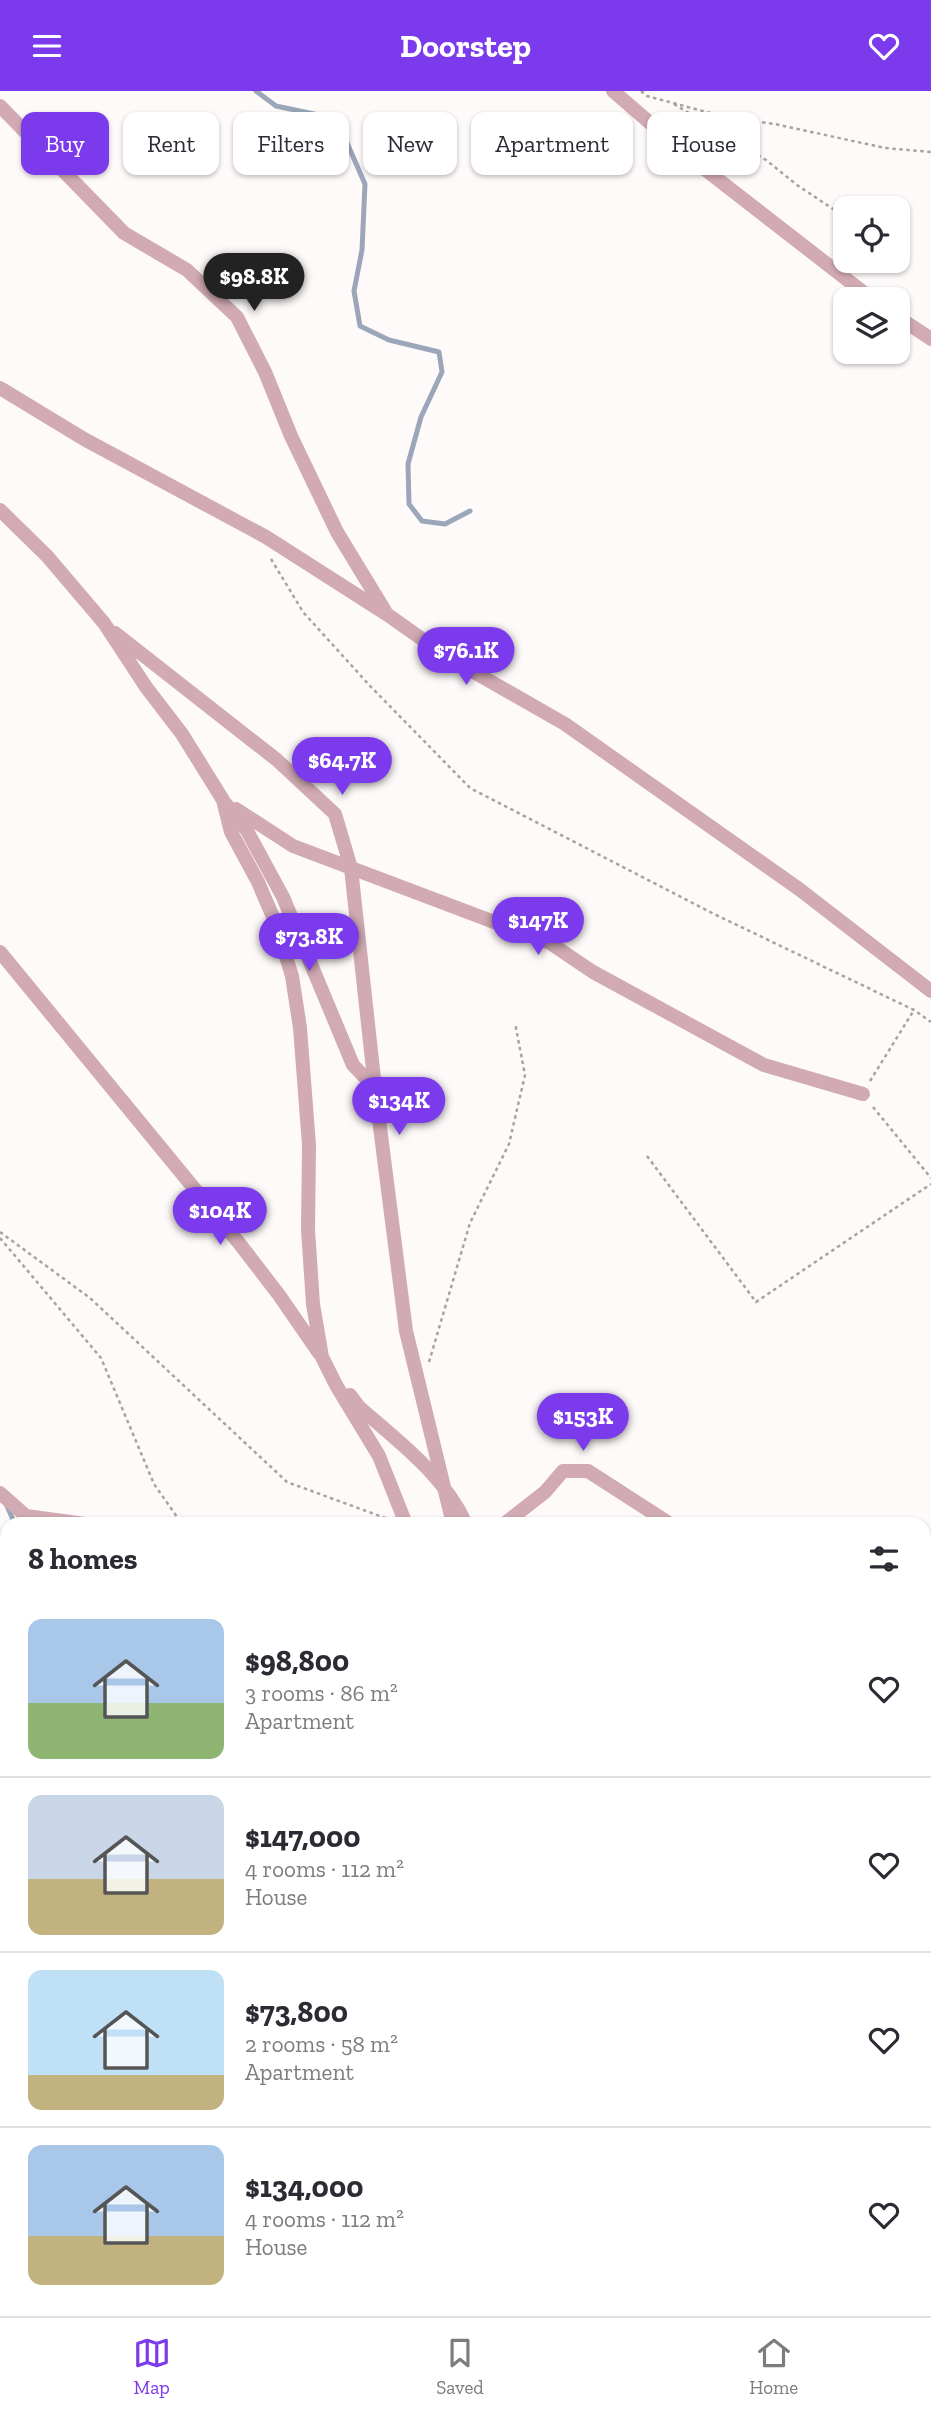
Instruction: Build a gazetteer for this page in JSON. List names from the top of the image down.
{
  "page": {
    "header": "Doorstep",
    "chip": [
      "Buy",
      "Rent",
      "Filters",
      "New",
      "Apartment",
      "House"
    ],
    "price": [
      "$98.8K",
      "$76.1K",
      "$64.7K",
      "$147K",
      "$73.8K",
      "$134K",
      "$104K",
      "$153K"
    ],
    "heading": "8 homes",
    "list": [
      {
        "name": "$98,800",
        "note": "3 rooms · 86 m² · Apartment"
      },
      {
        "name": "$147,000",
        "note": "4 rooms · 112 m² · House"
      },
      {
        "name": "$73,800",
        "note": "2 rooms · 58 m² · Apartment"
      },
      {
        "name": "$134,000",
        "note": "4 rooms · 112 m² · House"
      }
    ],
    "tabs": ["Map", "Saved", "Home"]
  }
}
